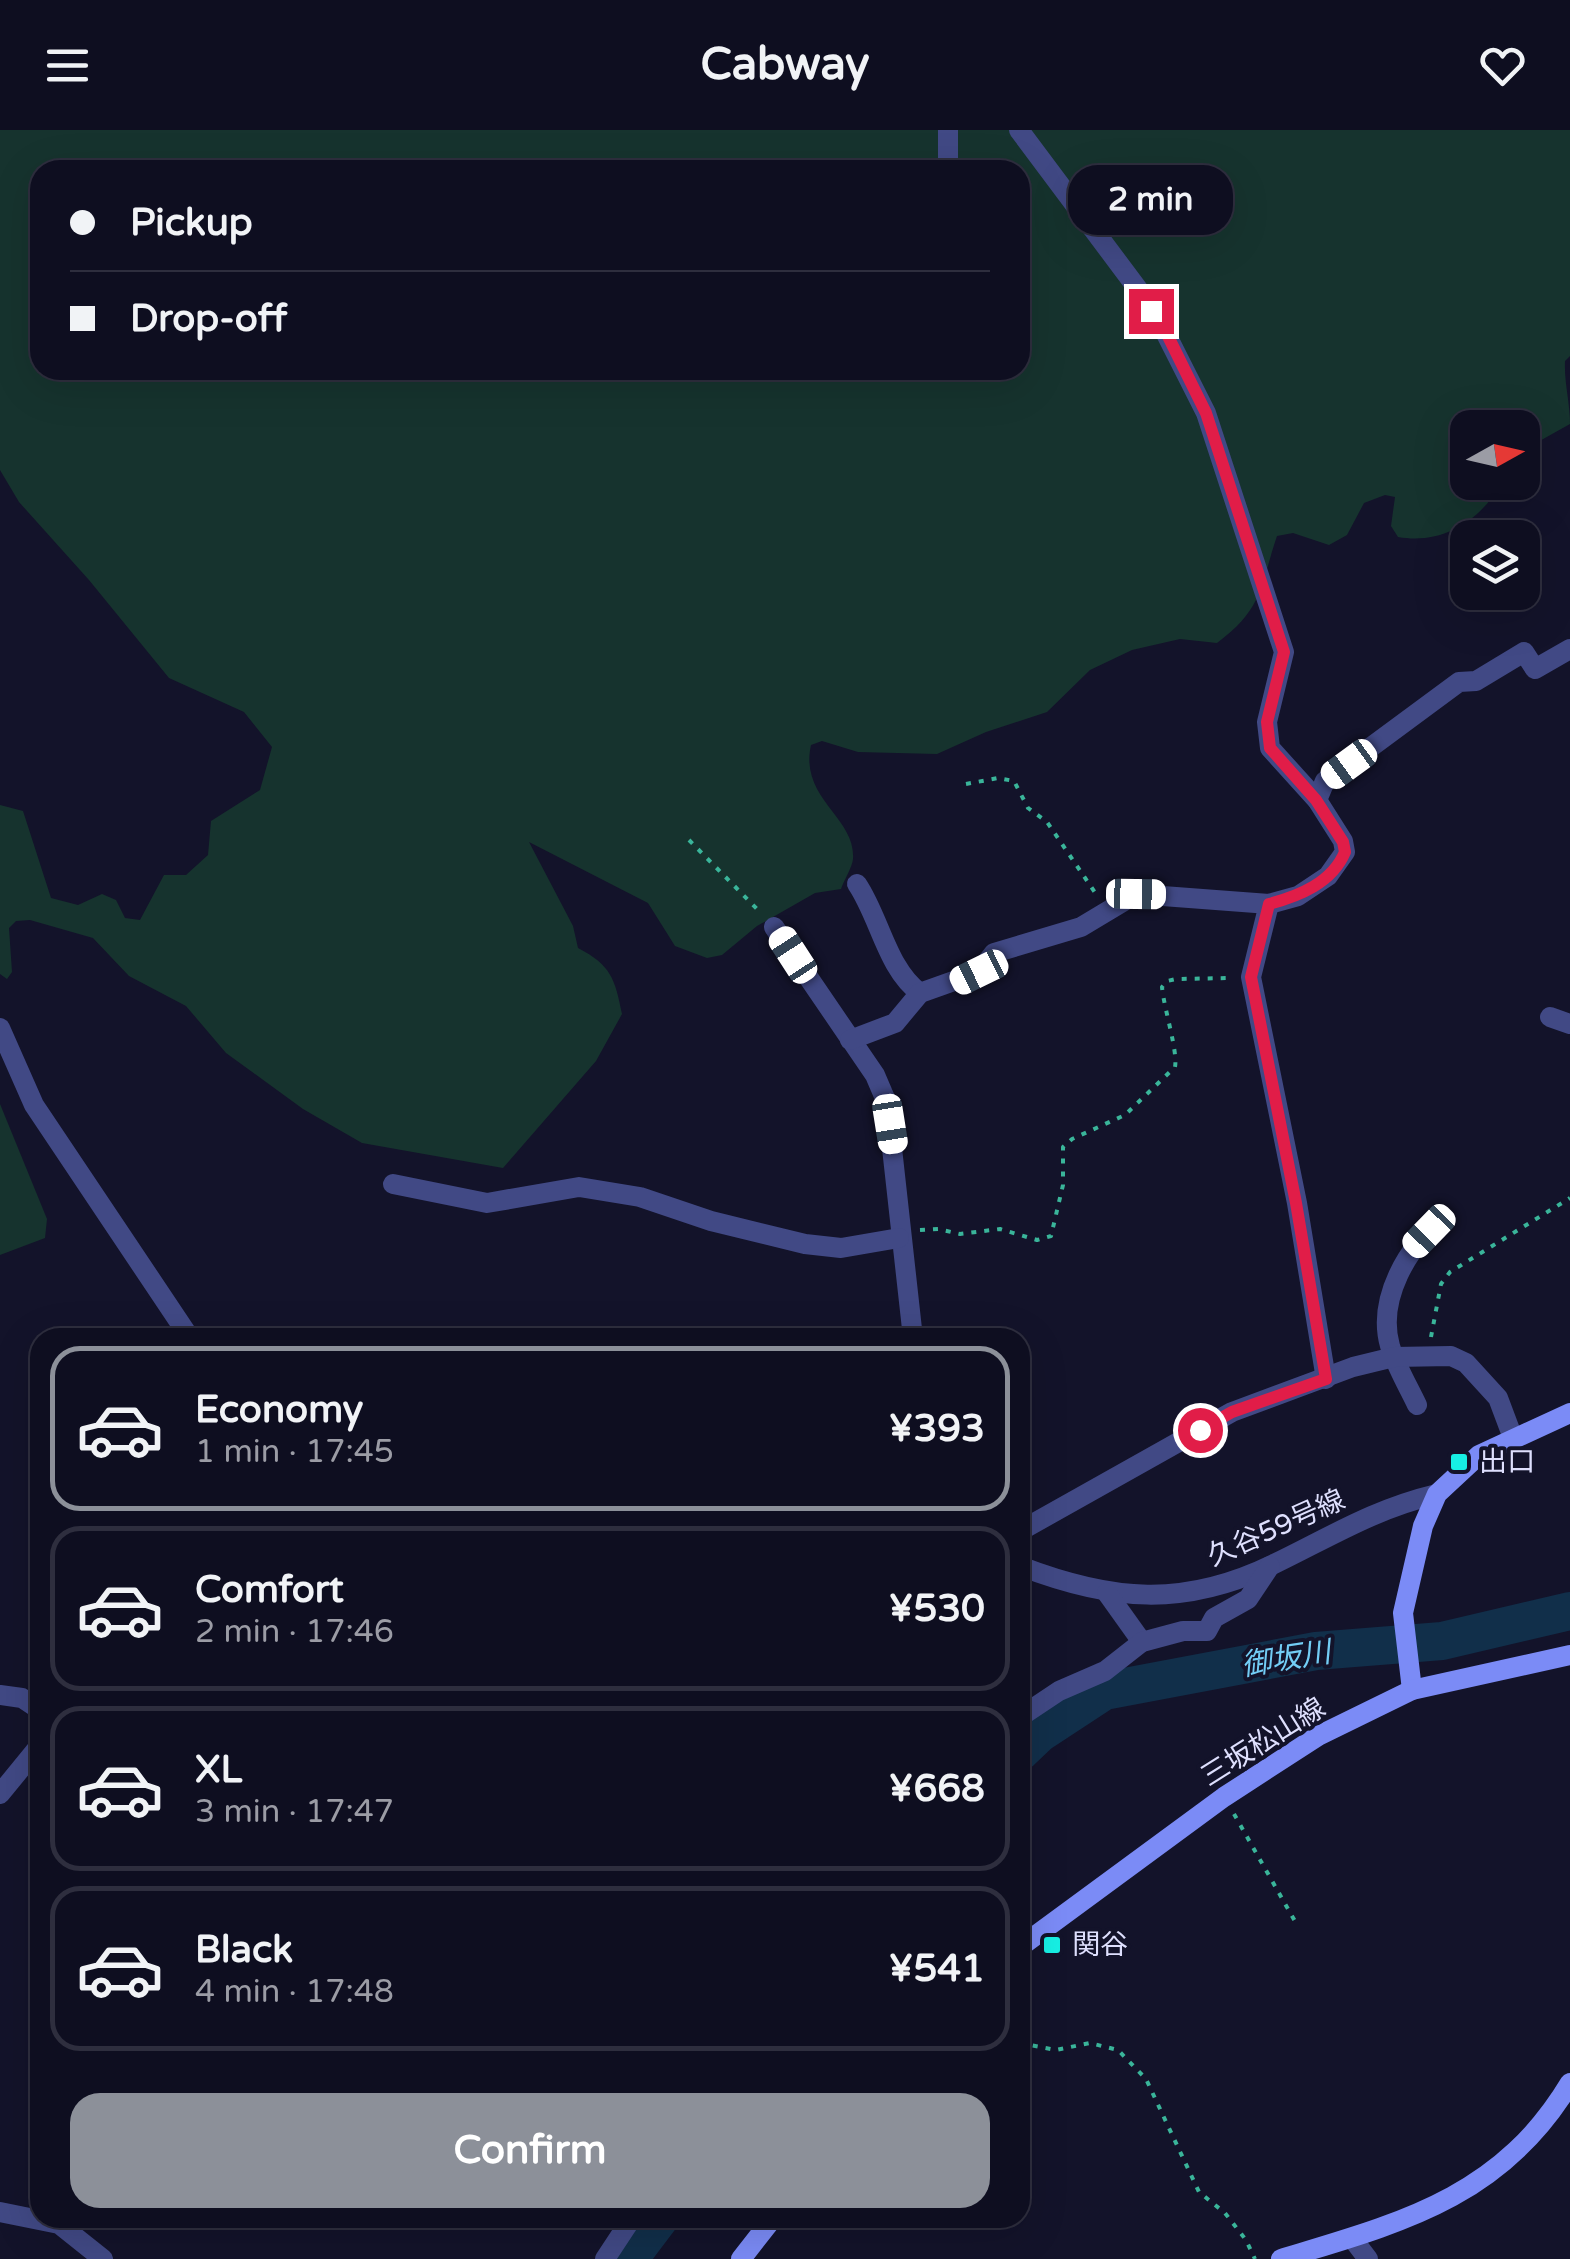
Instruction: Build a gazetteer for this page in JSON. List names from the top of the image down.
{
  "streets": {
    "main road": ["三坂松山線"],
    "street": ["久谷59号線"]
  },
  "water": ["御坂川"],
  "places": {
    "transit": ["出口", "関谷"]
  },
  "north": "right",
  "page": {
    "header": "Cabway",
    "banner": ["Pickup", "Drop-off"],
    "bubble": "2 min",
    "list": [
      {
        "name": "Economy",
        "note": "1 min · 17:45",
        "value": "¥393"
      },
      {
        "name": "Comfort",
        "note": "2 min · 17:46",
        "value": "¥530"
      },
      {
        "name": "XL",
        "note": "3 min · 17:47",
        "value": "¥668"
      },
      {
        "name": "Black",
        "note": "4 min · 17:48",
        "value": "¥541"
      }
    ],
    "buttons": "Confirm"
  }
}
